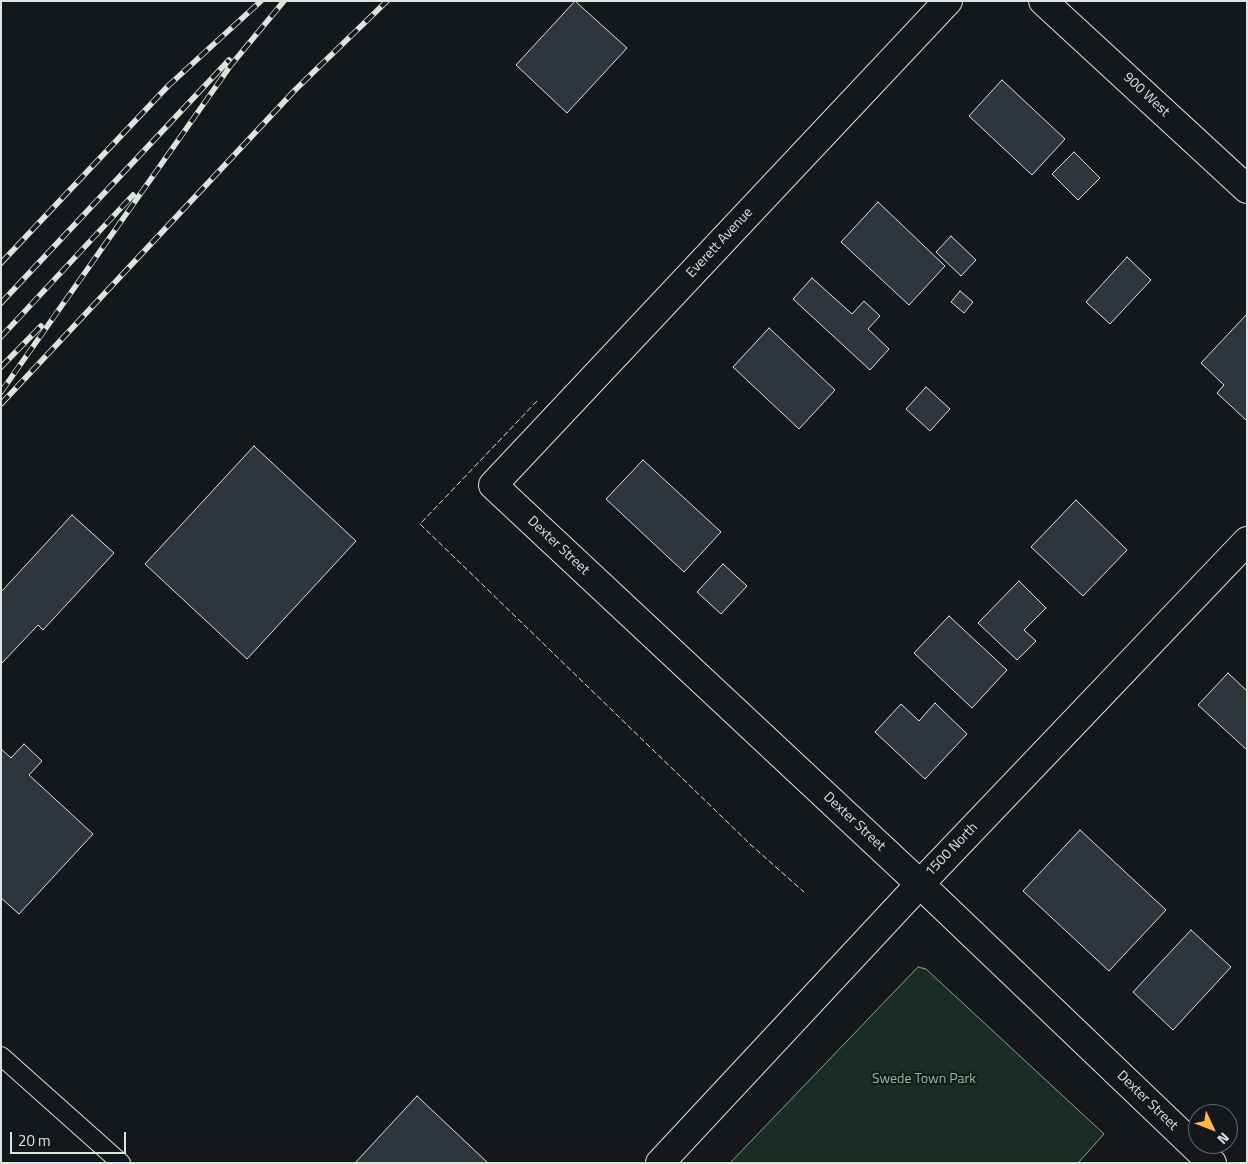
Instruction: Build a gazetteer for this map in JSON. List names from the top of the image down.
{
  "streets": {
    "street": [
      "900 West",
      "Everett Avenue",
      "Dexter Street",
      "1500 North"
    ]
  },
  "crossings": [
    ["Everett Avenue", "Dexter Street"],
    ["Dexter Street", "1500 North"]
  ],
  "parks": ["Swede Town Park"],
  "scale_bar": "20 m",
  "north": "bottom right"
}
